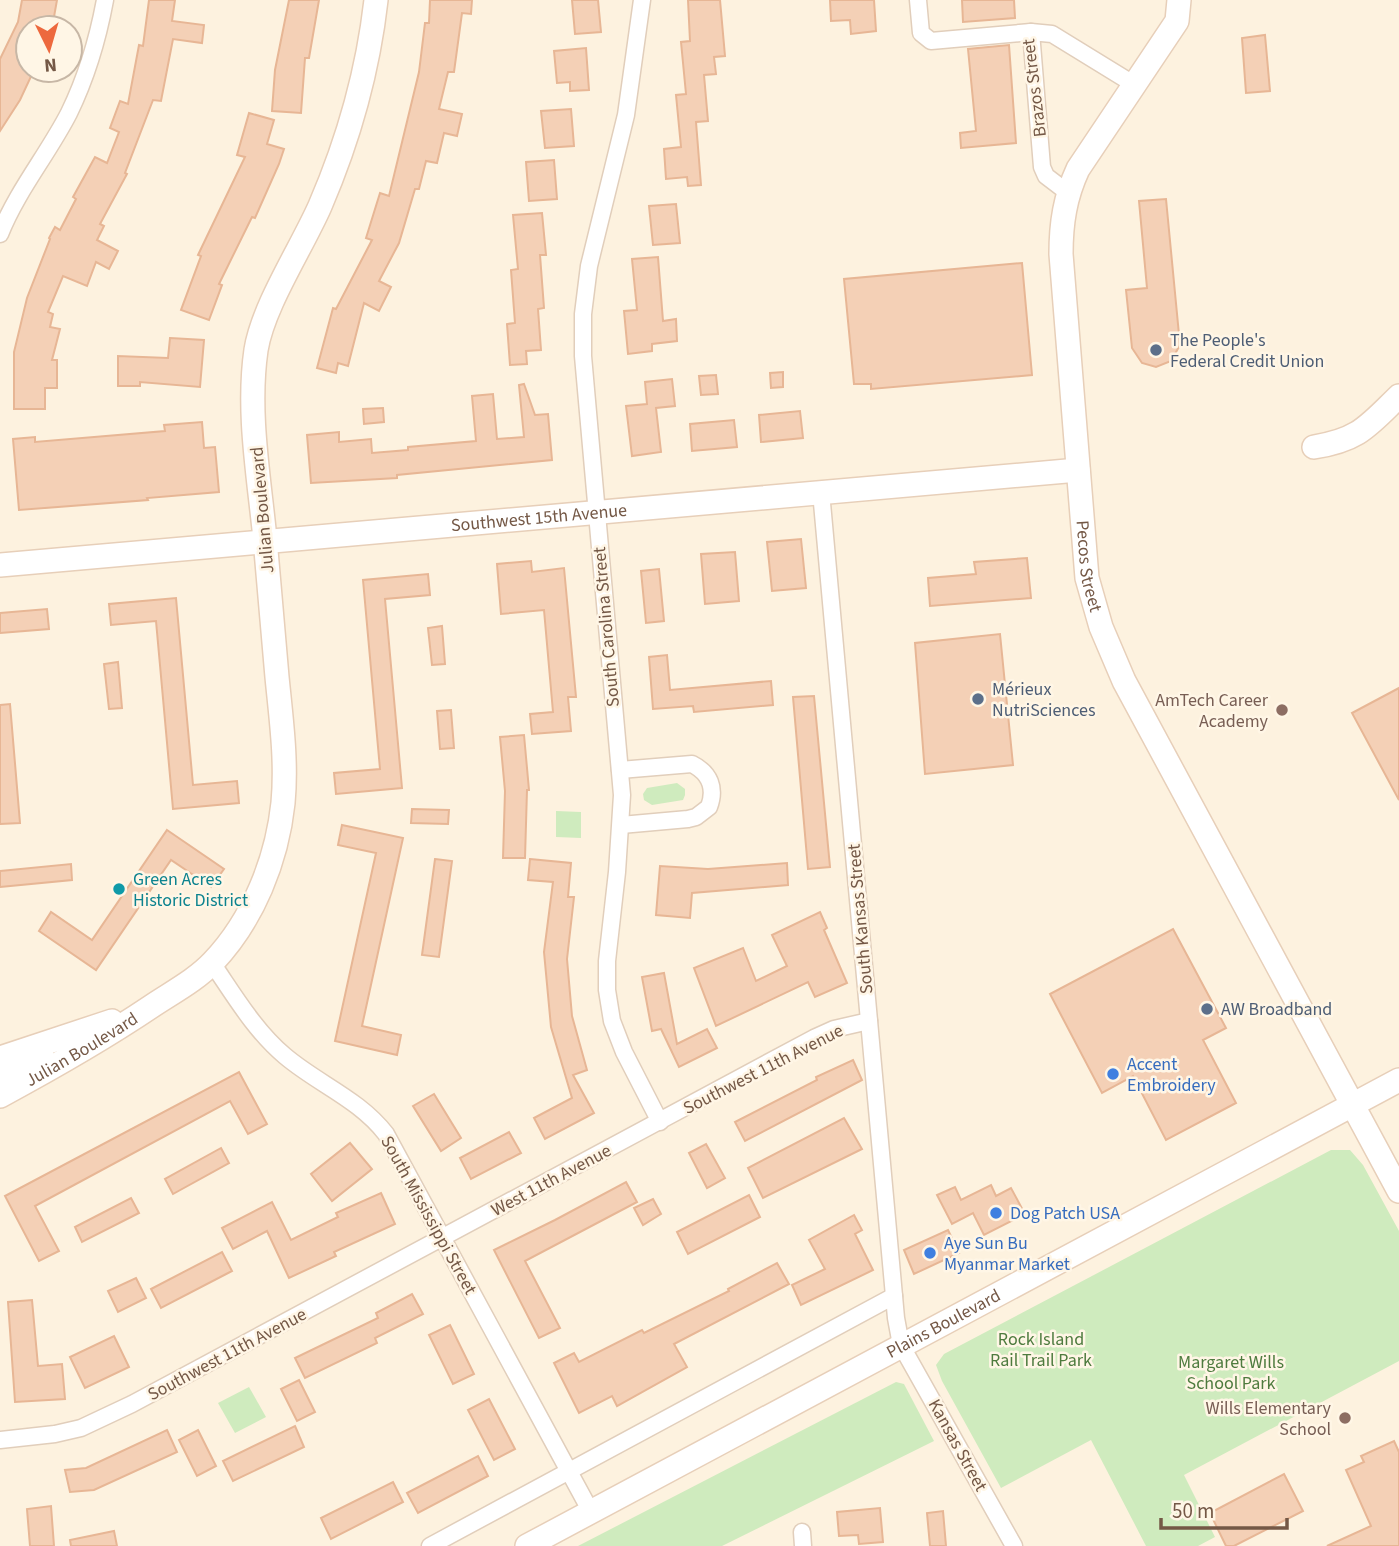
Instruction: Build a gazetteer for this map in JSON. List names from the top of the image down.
{
  "streets": {
    "main road": [
      "Julian Boulevard",
      "Southwest 15th Avenue",
      "Pecos Street",
      "Plains Boulevard"
    ],
    "street": [
      "Brazos Street",
      "South Carolina Street",
      "South Kansas Street",
      "Southwest 11th Avenue",
      "West 11th Avenue",
      "South Mississippi Street",
      "Kansas Street"
    ]
  },
  "crossings": [
    ["Brazos Street", "Pecos Street"],
    ["Julian Boulevard", "Southwest 15th Avenue"],
    ["Julian Boulevard", "South Mississippi Street"],
    ["Southwest 15th Avenue", "Pecos Street"],
    ["Southwest 15th Avenue", "South Carolina Street"],
    ["Southwest 15th Avenue", "South Kansas Street"],
    ["Pecos Street", "Plains Boulevard"],
    ["South Carolina Street", "Southwest 11th Avenue"],
    ["South Carolina Street", "West 11th Avenue"],
    ["South Kansas Street", "Southwest 11th Avenue"],
    ["South Kansas Street", "Plains Boulevard"],
    ["South Kansas Street", "Kansas Street"],
    ["Southwest 11th Avenue", "West 11th Avenue"],
    ["Southwest 11th Avenue", "South Mississippi Street"],
    ["West 11th Avenue", "South Mississippi Street"],
    ["South Mississippi Street", "Plains Boulevard"],
    ["Plains Boulevard", "Kansas Street"]
  ],
  "parks": ["Rock Island Rail Trail Park", "Margaret Wills School Park"],
  "places": [
    "The People's Federal Credit Union",
    "Mérieux NutriSciences",
    "AmTech Career Academy",
    "Green Acres Historic District",
    "AW Broadband",
    "Accent Embroidery",
    "Dog Patch USA",
    "Aye Sun Bu Myanmar Market",
    "Wills Elementary School"
  ],
  "scale_bar": "50 m",
  "north": "bottom"
}
